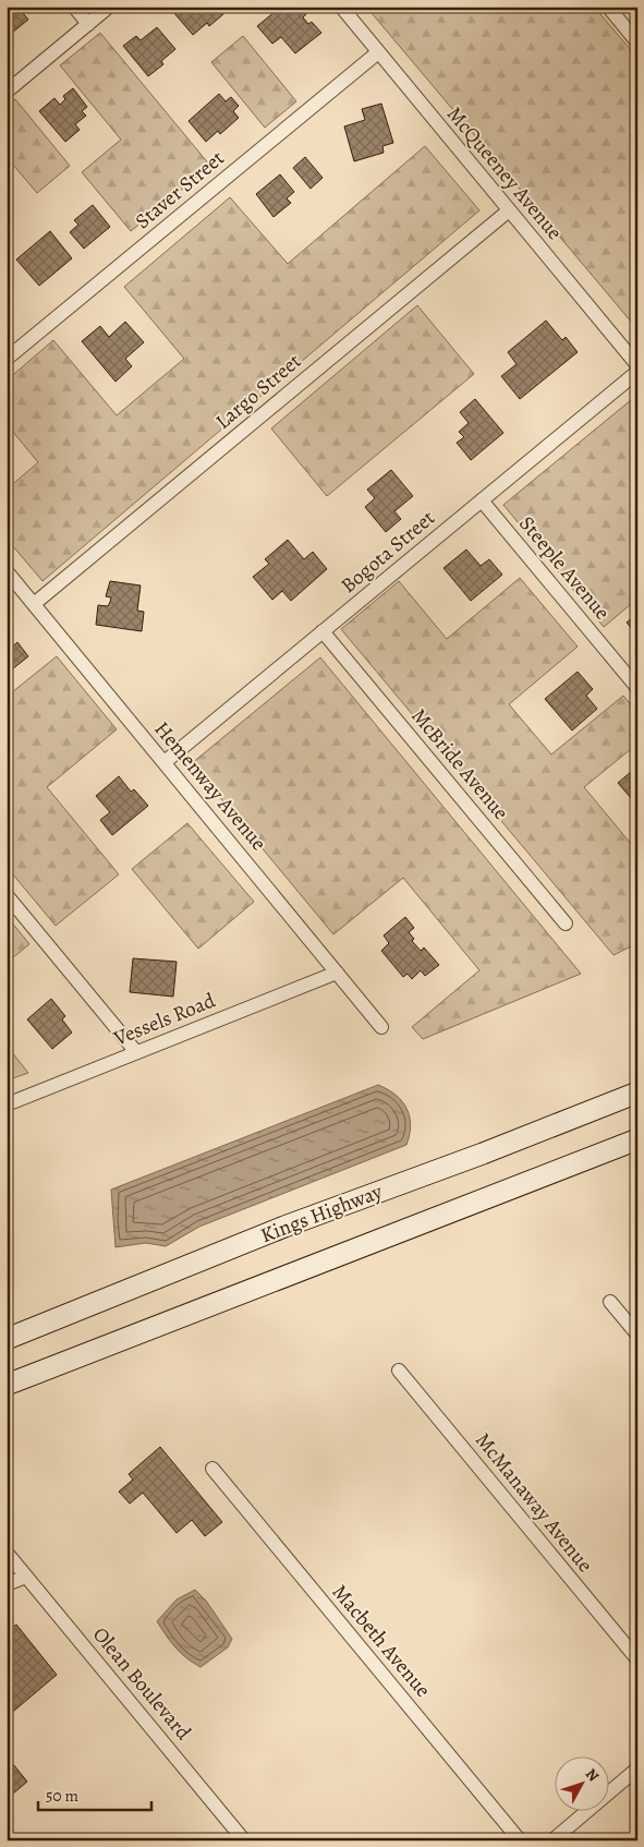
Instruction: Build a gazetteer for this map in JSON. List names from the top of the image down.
{
  "streets": {
    "main road": ["Kings Highway"],
    "street": [
      "McQueeney Avenue",
      "Staver Street",
      "Largo Street",
      "Bogota Street",
      "Steeple Avenue",
      "McBride Avenue",
      "Hemenway Avenue",
      "Vessels Road",
      "McManaway Avenue",
      "Macbeth Avenue",
      "Olean Boulevard"
    ]
  },
  "crossings": [
    ["McQueeney Avenue", "Staver Street"],
    ["McQueeney Avenue", "Largo Street"],
    ["Largo Street", "Hemenway Avenue"],
    ["Bogota Street", "Steeple Avenue"],
    ["Bogota Street", "McBride Avenue"],
    ["Bogota Street", "Hemenway Avenue"],
    ["Hemenway Avenue", "Vessels Road"]
  ],
  "scale_bar": "50 m",
  "north": "top right"
}
